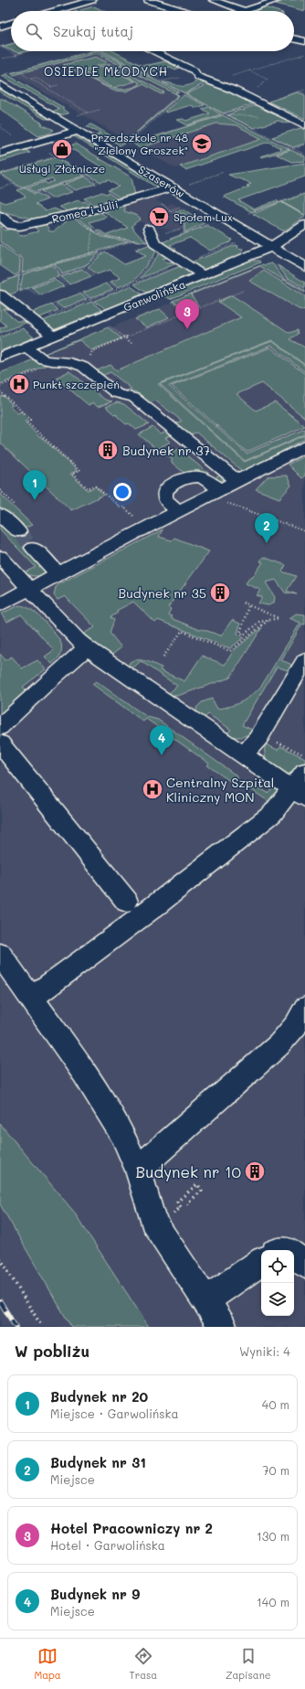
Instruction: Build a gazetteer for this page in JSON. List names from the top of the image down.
{
  "streets": {
    "street": ["Szaserów", "Romea i Julii", "Garwolińska"]
  },
  "crossings": [
    ["Szaserów", "Romea i Julii"],
    ["Szaserów", "Garwolińska"]
  ],
  "districts": ["OSIEDLE MŁODYCH"],
  "places": {
    "school or university": ["Przedszkole nr 48 \"Zielony Groszek\""],
    "shop": ["Usługi Złotnicze"],
    "supermarket": ["Społem Lux"],
    "hospital": ["Punkt szczepień", "Centralny Szpital Kliniczny MON"],
    "building": ["Budynek nr 37", "Budynek nr 35", "Budynek nr 10"]
  },
  "page": {
    "search": "Szukaj tutaj",
    "pins": [
      "3",
      "1",
      "2",
      "4"
    ],
    "heading": ["W pobliżu", "Wyniki: 4"],
    "list": [
      {
        "mark": "1",
        "name": "Budynek nr 20",
        "note": "Miejsce · Garwolińska",
        "value": "40 m"
      },
      {
        "mark": "2",
        "name": "Budynek nr 31",
        "note": "Miejsce",
        "value": "70 m"
      },
      {
        "mark": "3",
        "name": "Hotel Pracowniczy nr 2",
        "note": "Hotel · Garwolińska",
        "value": "130 m"
      },
      {
        "mark": "4",
        "name": "Budynek nr 9",
        "note": "Miejsce",
        "value": "140 m"
      }
    ],
    "nav": ["Mapa", "Trasa", "Zapisane"]
  }
}
